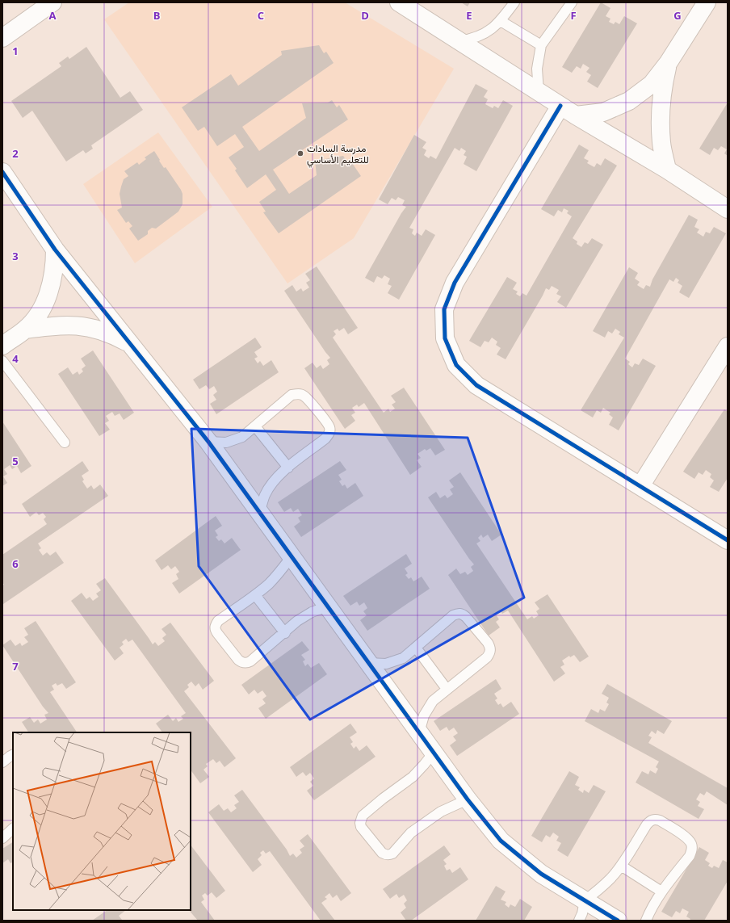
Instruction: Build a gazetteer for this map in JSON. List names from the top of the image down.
{
  "places": ["مدرسة السادات للتعليم الأساسي"],
  "grid": {
    "columns": [
      "A",
      "B",
      "C",
      "D",
      "E",
      "F",
      "G"
    ],
    "rows": [
      "1",
      "2",
      "3",
      "4",
      "5",
      "6",
      "7"
    ]
  }
}
